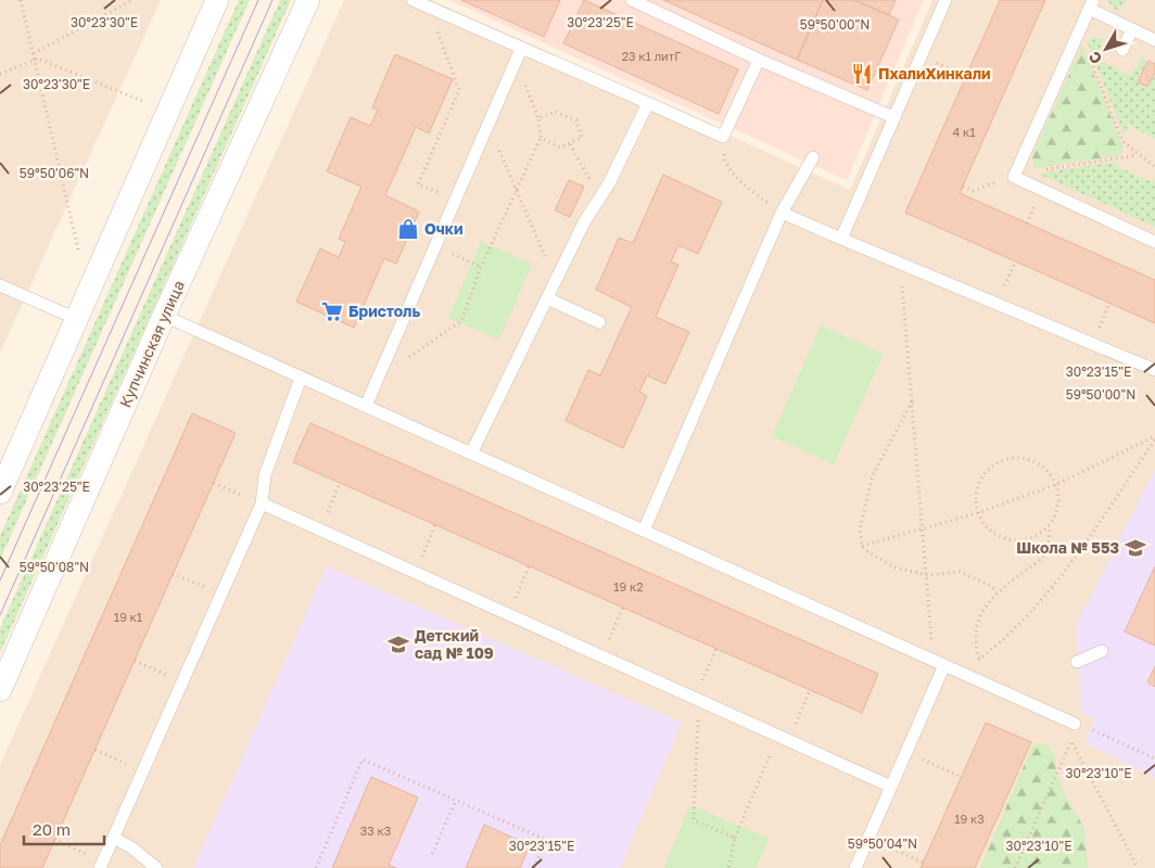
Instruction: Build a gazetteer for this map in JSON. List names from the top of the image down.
{
  "streets": {
    "street": ["Купчинская улица"]
  },
  "places": {
    "restaurant": ["ПхалиХинкали"],
    "shop": ["Очки"],
    "supermarket": ["Бристоль"],
    "school or university": ["Школа № 553", "Детский сад № 109"]
  },
  "house_numbers": [
    "23 к1 литГ",
    "4 к1",
    "19 к2",
    "19 к1",
    "19 к3",
    "33 к3"
  ],
  "scale_bar": "20 m",
  "north": "bottom left",
  "coordinates": [
    "30°23'30\"E",
    "30°23'25\"E",
    "59°50'00\"N",
    "59°50'06\"N",
    "30°23'15\"E",
    "59°50'08\"N",
    "30°23'10\"E",
    "59°50'04\"N"
  ]
}
